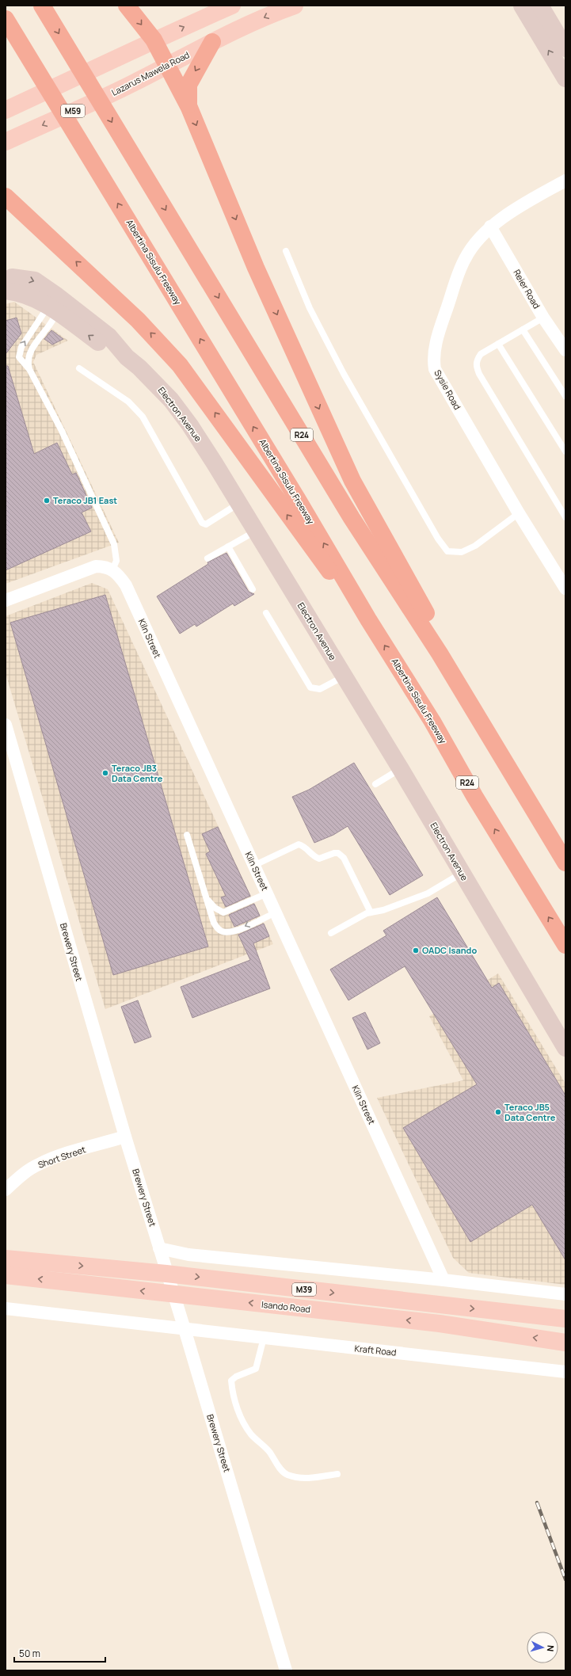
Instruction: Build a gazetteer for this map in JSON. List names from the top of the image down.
{
  "streets": {
    "highway": ["Albertina Sisulu Freeway", "R24"],
    "main road": [
      "Lazarus Mawela Road",
      "M59",
      "Electron Avenue",
      "M39",
      "Isando Road"
    ],
    "street": [
      "Reier Road",
      "Sysie Road",
      "Kiln Street",
      "Brewery Street",
      "Short Street",
      "Kraft Road"
    ]
  },
  "crossings": [
    ["Reier Road", "Sysie Road"],
    ["Brewery Street", "Short Street"],
    ["Brewery Street", "M39"],
    ["Brewery Street", "Isando Road"],
    ["Brewery Street", "Kraft Road"]
  ],
  "places": [
    "Teraco JB1 East",
    "Teraco JB3 Data Centre",
    "OADC Isando",
    "Teraco JB5 Data Centre"
  ],
  "scale_bar": "50 m",
  "north": "right"
}
